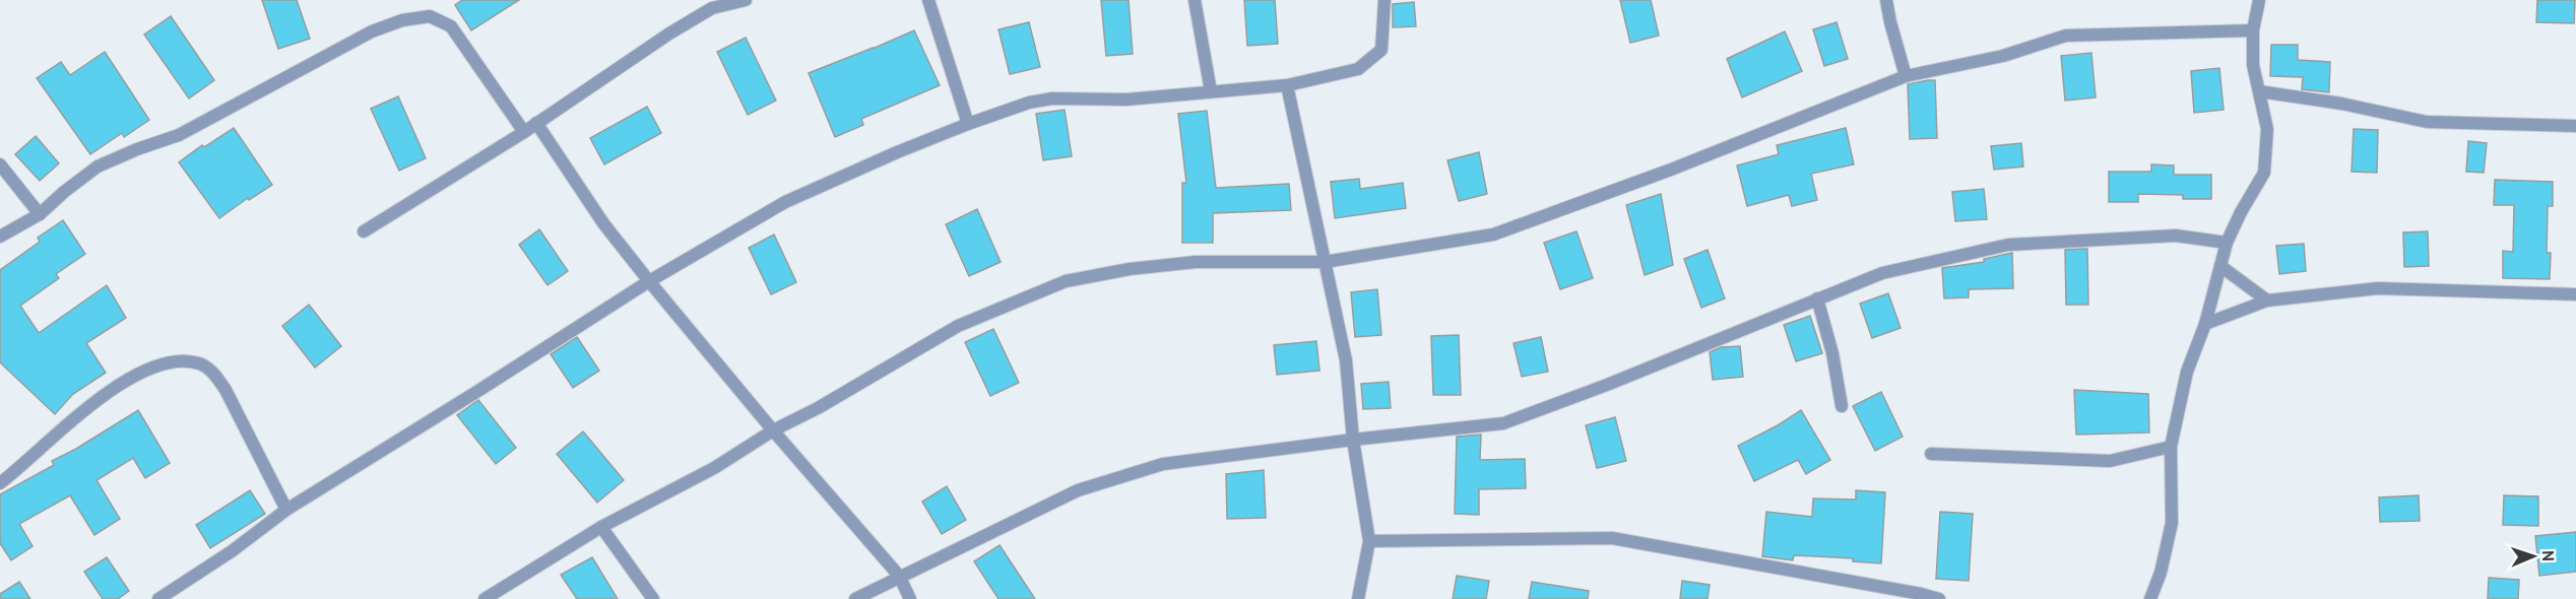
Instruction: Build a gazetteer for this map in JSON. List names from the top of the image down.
{
  "north": "right"
}
